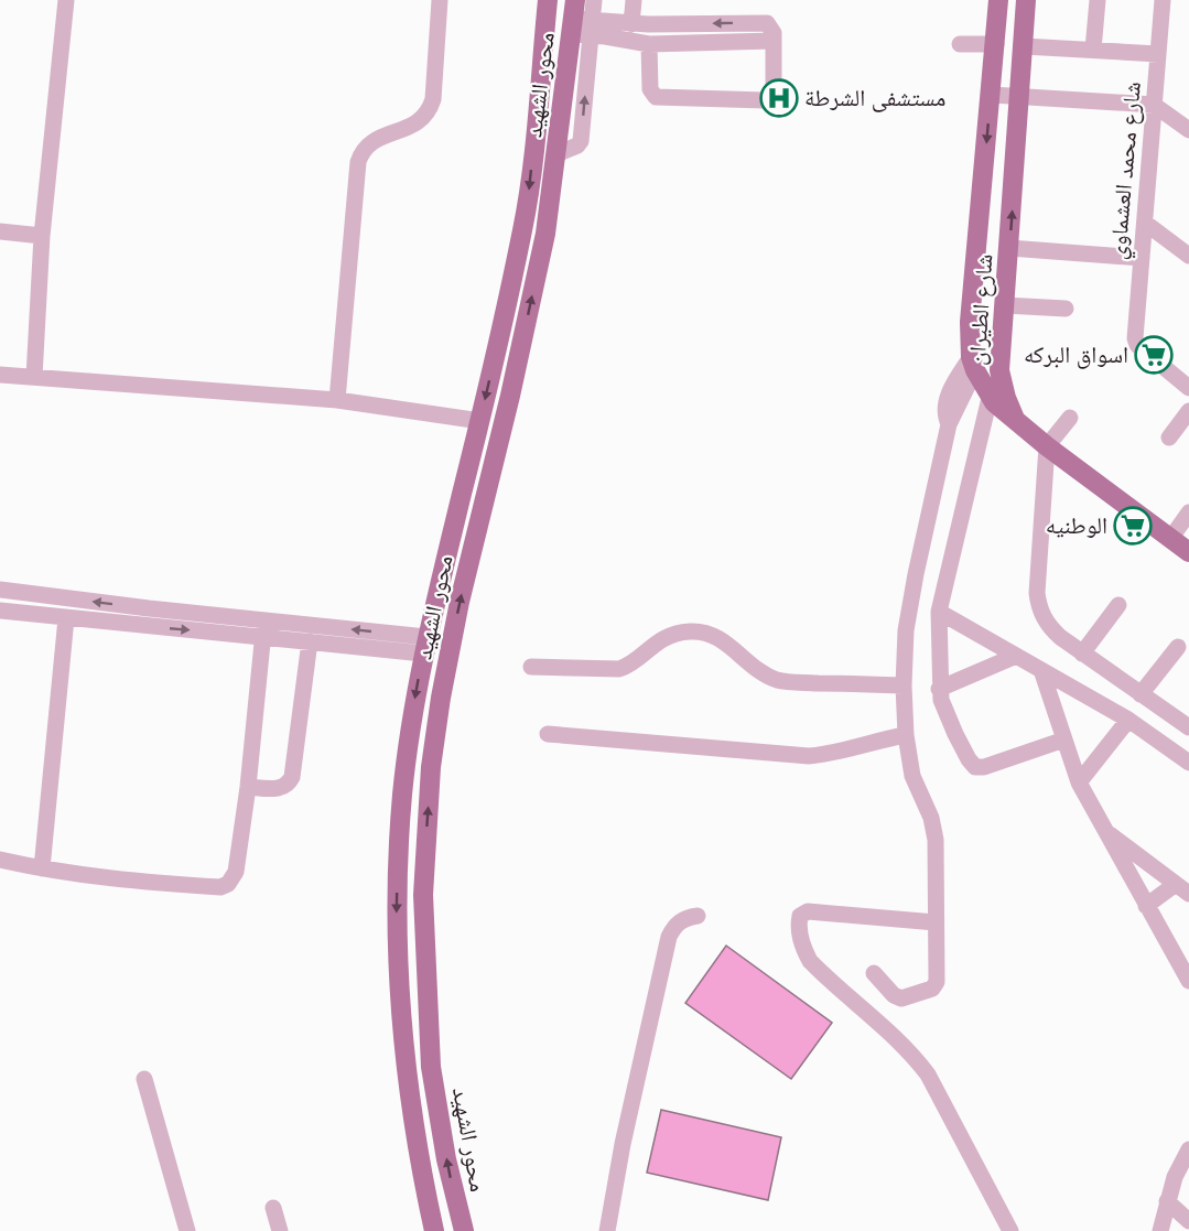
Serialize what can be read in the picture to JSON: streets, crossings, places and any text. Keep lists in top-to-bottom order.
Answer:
{
  "streets": {
    "main road": ["محور الشهيد", "شارع الطيران"],
    "street": ["شارع محمد العشماوي"]
  },
  "places": {
    "hospital": ["مستشفى الشرطة"],
    "supermarket": ["اسواق البركه", "الوطنيه"]
  }
}
